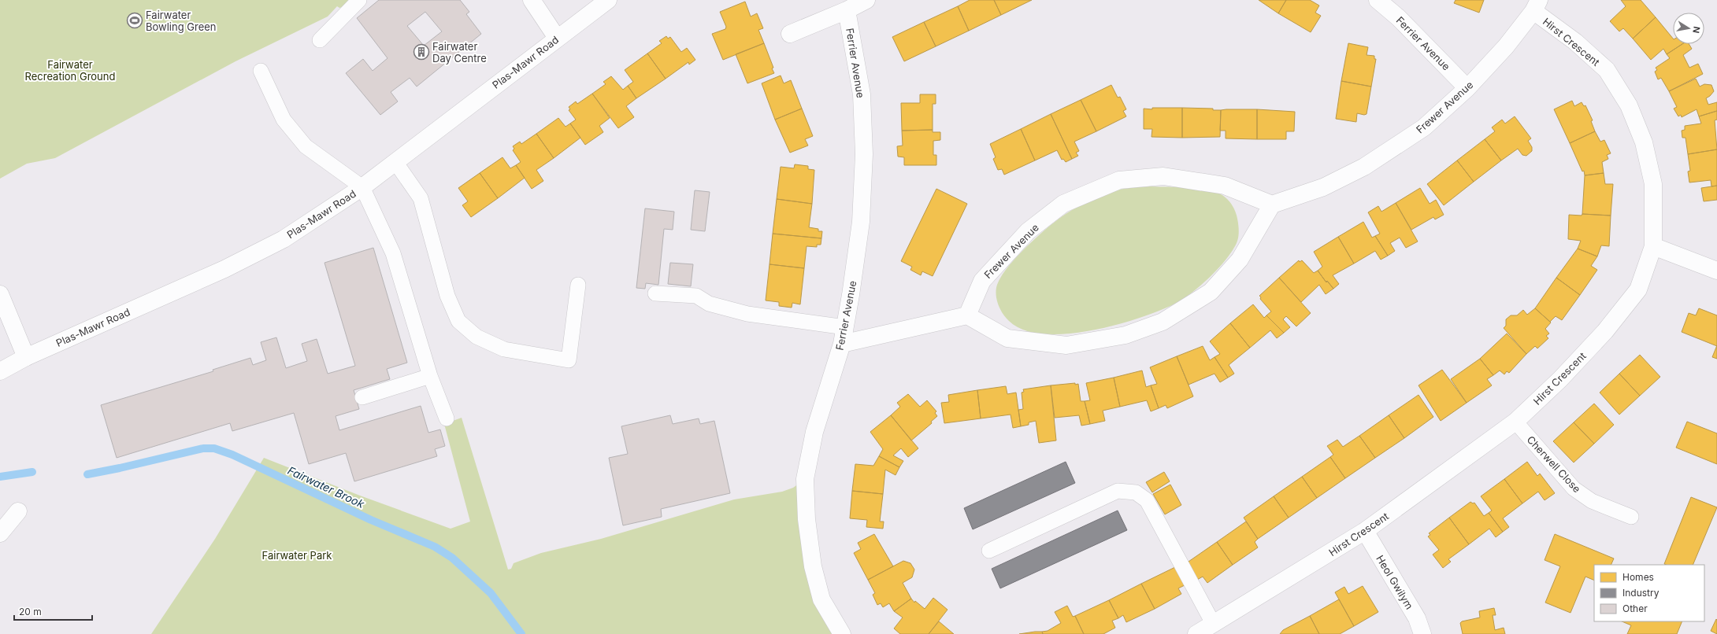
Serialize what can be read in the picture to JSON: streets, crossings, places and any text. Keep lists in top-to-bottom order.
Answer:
{
  "streets": {
    "street": [
      "Hirst Crescent",
      "Ferrier Avenue",
      "Plas-Mawr Road",
      "Frewer Avenue",
      "Heol Gwilym"
    ],
    "lane": ["Cherwell Close"]
  },
  "crossings": [
    ["Hirst Crescent", "Frewer Avenue"],
    ["Hirst Crescent", "Cherwell Close"],
    ["Hirst Crescent", "Heol Gwilym"],
    ["Ferrier Avenue", "Frewer Avenue"]
  ],
  "water": ["Fairwater Brook"],
  "parks": ["Fairwater Recreation Ground", "Fairwater Park"],
  "places": {
    "sports": ["Fairwater Bowling Green"],
    "building": ["Fairwater Day Centre"]
  },
  "legend": ["Homes", "Industry", "Other"],
  "scale_bar": "20 m",
  "north": "right"
}
